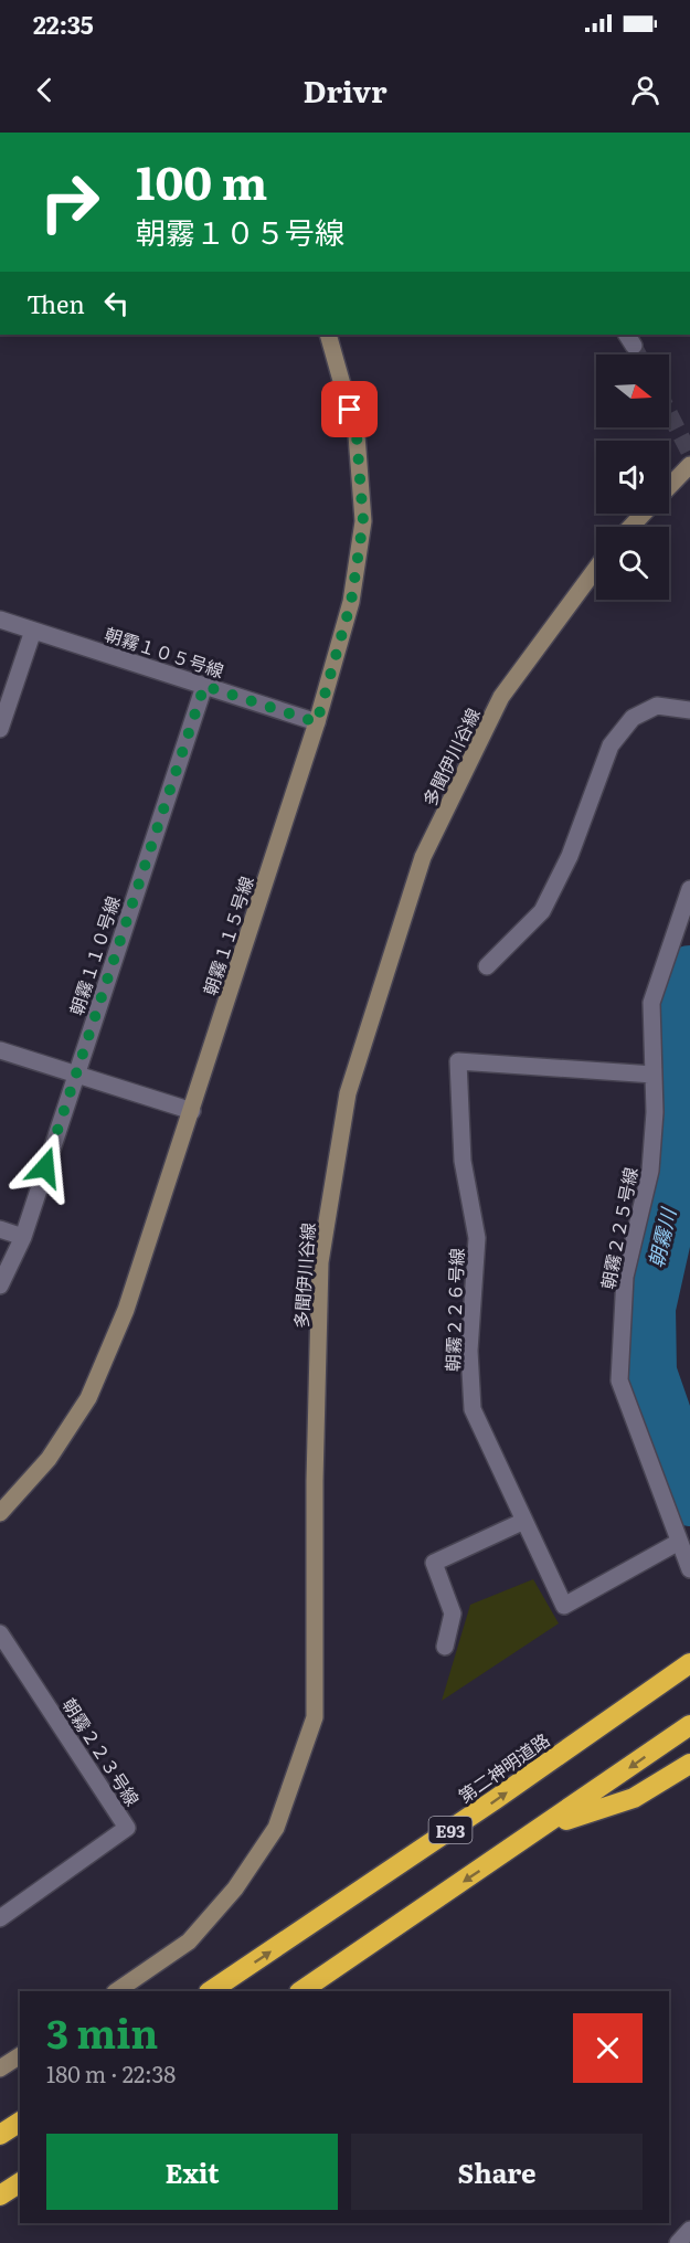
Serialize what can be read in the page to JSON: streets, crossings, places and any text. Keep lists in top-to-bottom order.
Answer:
{
  "streets": {
    "highway": ["第二神明道路", "E93"],
    "street": [
      "朝霧１０５号線",
      "多聞伊川谷線",
      "朝霧１１５号線",
      "朝霧１１０号線",
      "朝霧２２５号線",
      "朝霧２２６号線",
      "朝霧２２３号線"
    ]
  },
  "crossings": [
    ["朝霧１０５号線", "朝霧１１５号線"],
    ["朝霧１０５号線", "朝霧１１０号線"],
    ["朝霧２２５号線", "朝霧２２６号線"]
  ],
  "water": ["朝霧川"],
  "north": "right",
  "page": {
    "status": "22:35",
    "header": "Drivr",
    "turn": ["100 m", "朝霧１０５号線"],
    "then": "Then",
    "heading": ["3 min", "180 m · 22:38"],
    "buttons": ["Exit", "Share"]
  }
}
